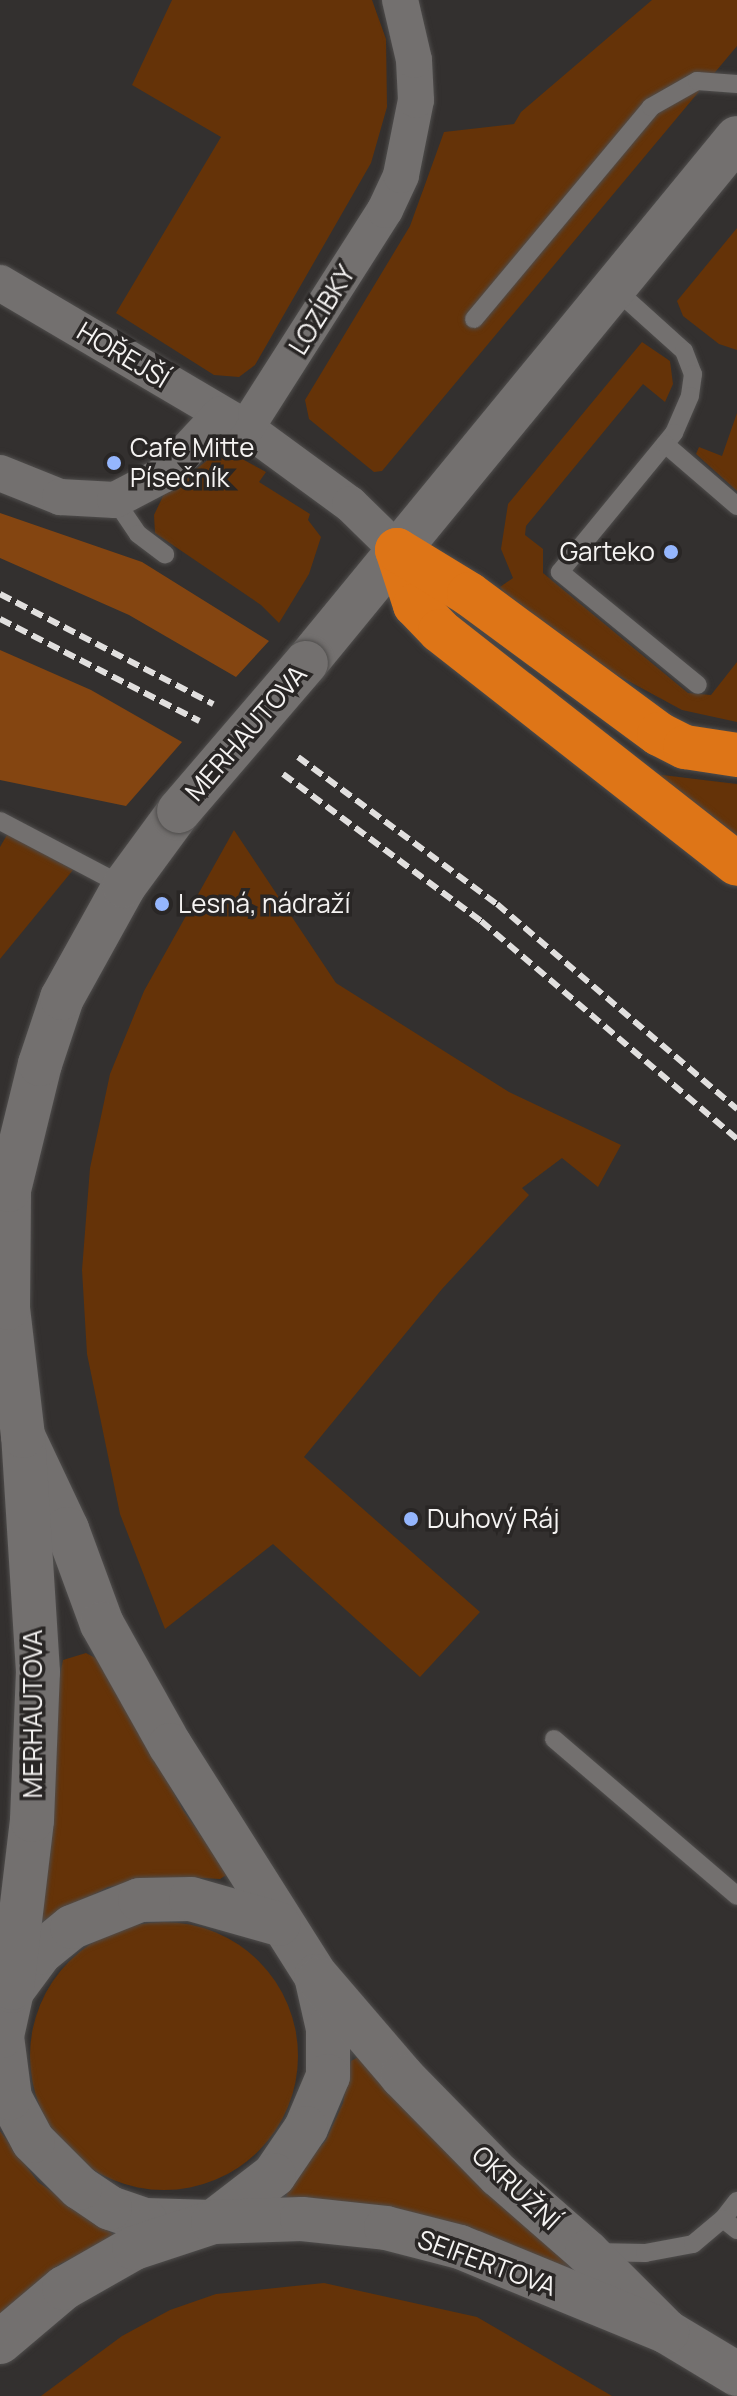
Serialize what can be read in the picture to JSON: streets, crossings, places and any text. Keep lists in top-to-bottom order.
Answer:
{
  "streets": {
    "street": [
      "LOZÍBKY",
      "HOŘEJŠÍ",
      "MERHAUTOVA",
      "OKRUŽNÍ",
      "SEIFERTOVA"
    ]
  },
  "crossings": [
    ["LOZÍBKY", "HOŘEJŠÍ"],
    ["MERHAUTOVA", "OKRUŽNÍ"],
    ["MERHAUTOVA", "SEIFERTOVA"],
    ["OKRUŽNÍ", "SEIFERTOVA"]
  ],
  "places": [
    "Cafe Mitte Písečník",
    "Garteko",
    "Lesná, nádraží",
    "Duhový Ráj"
  ]
}
